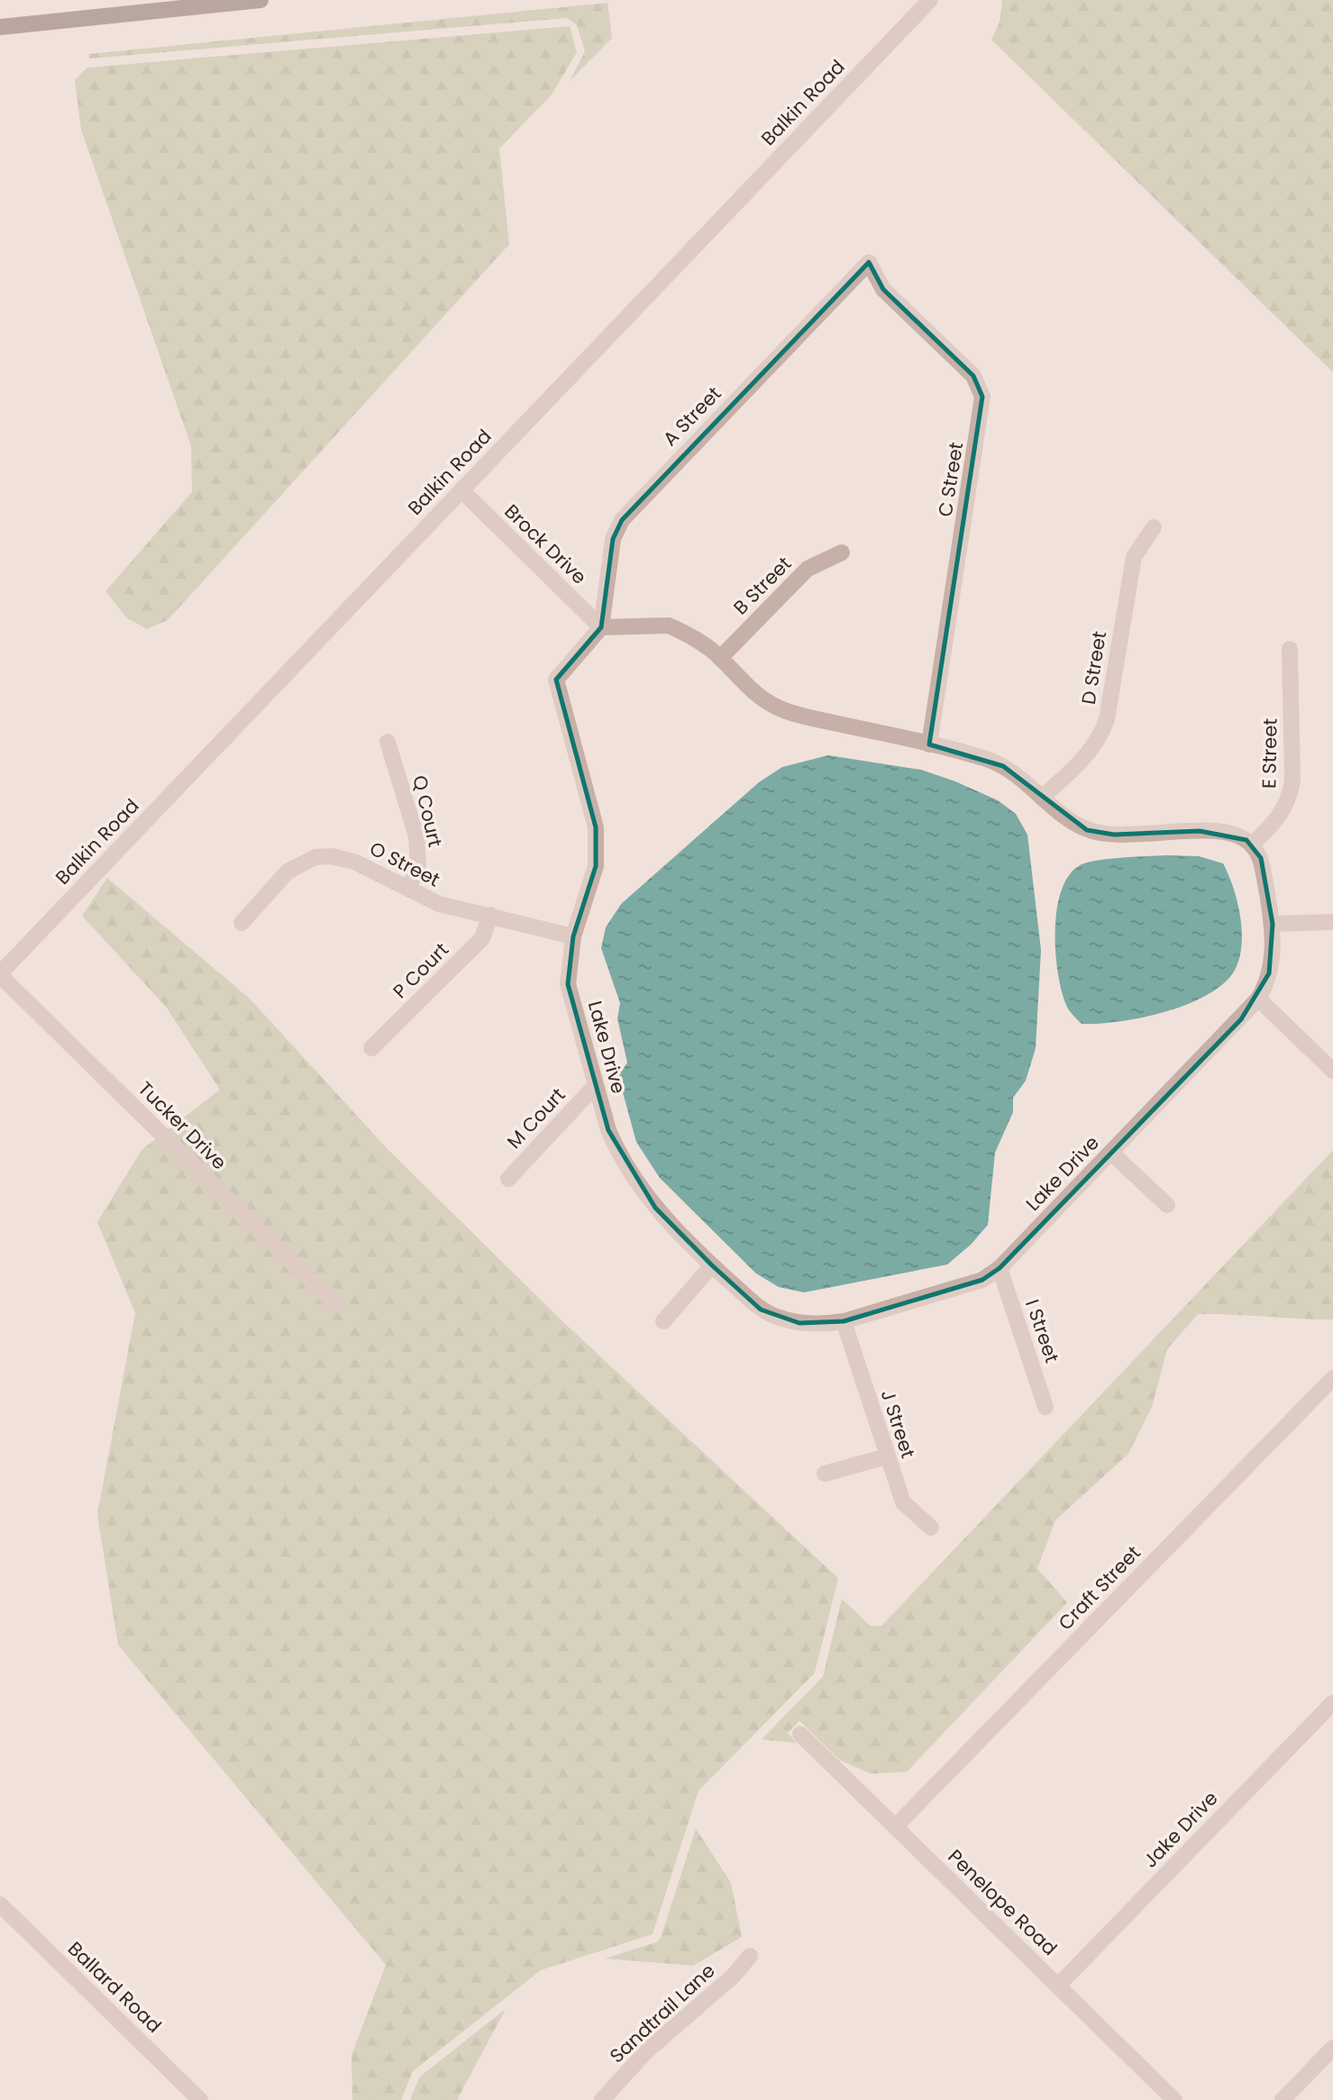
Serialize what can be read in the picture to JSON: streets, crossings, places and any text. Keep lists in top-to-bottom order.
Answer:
{
  "streets": {
    "street": [
      "Balkin Road",
      "A Street",
      "C Street",
      "Brock Drive",
      "B Street",
      "D Street",
      "E Street",
      "Q Court",
      "O Street",
      "P Court",
      "Lake Drive",
      "M Court",
      "Tucker Drive",
      "I Street",
      "J Street",
      "Craft Street",
      "Jake Drive",
      "Penelope Road",
      "Ballard Road",
      "Sandtrail Lane"
    ]
  },
  "crossings": [
    ["Balkin Road", "Brock Drive"],
    ["Balkin Road", "Tucker Drive"],
    ["A Street", "C Street"],
    ["A Street", "Brock Drive"],
    ["A Street", "Lake Drive"],
    ["Brock Drive", "Lake Drive"],
    ["E Street", "Lake Drive"],
    ["Q Court", "O Street"],
    ["O Street", "P Court"],
    ["O Street", "Lake Drive"],
    ["Lake Drive", "M Court"],
    ["Lake Drive", "I Street"],
    ["Lake Drive", "J Street"],
    ["Craft Street", "Penelope Road"],
    ["Jake Drive", "Penelope Road"]
  ]
}
